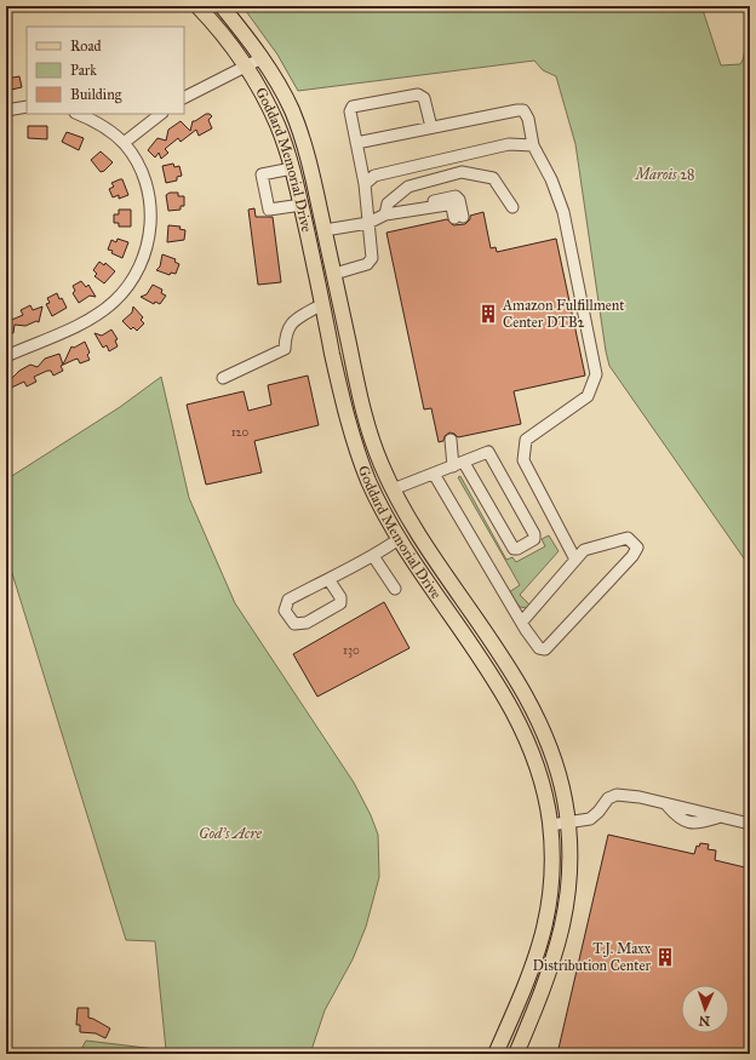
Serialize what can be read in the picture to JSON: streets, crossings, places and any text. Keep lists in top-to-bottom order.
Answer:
{
  "streets": {
    "main road": ["Goddard Memorial Drive"]
  },
  "parks": ["Marois 28", "God's Acre"],
  "places": {
    "building": ["Amazon Fulfillment Center DTB2", "T.J. Maxx Distribution Center"]
  },
  "house_numbers": ["120", "130"],
  "legend": ["Road", "Park", "Building"],
  "north": "bottom"
}
